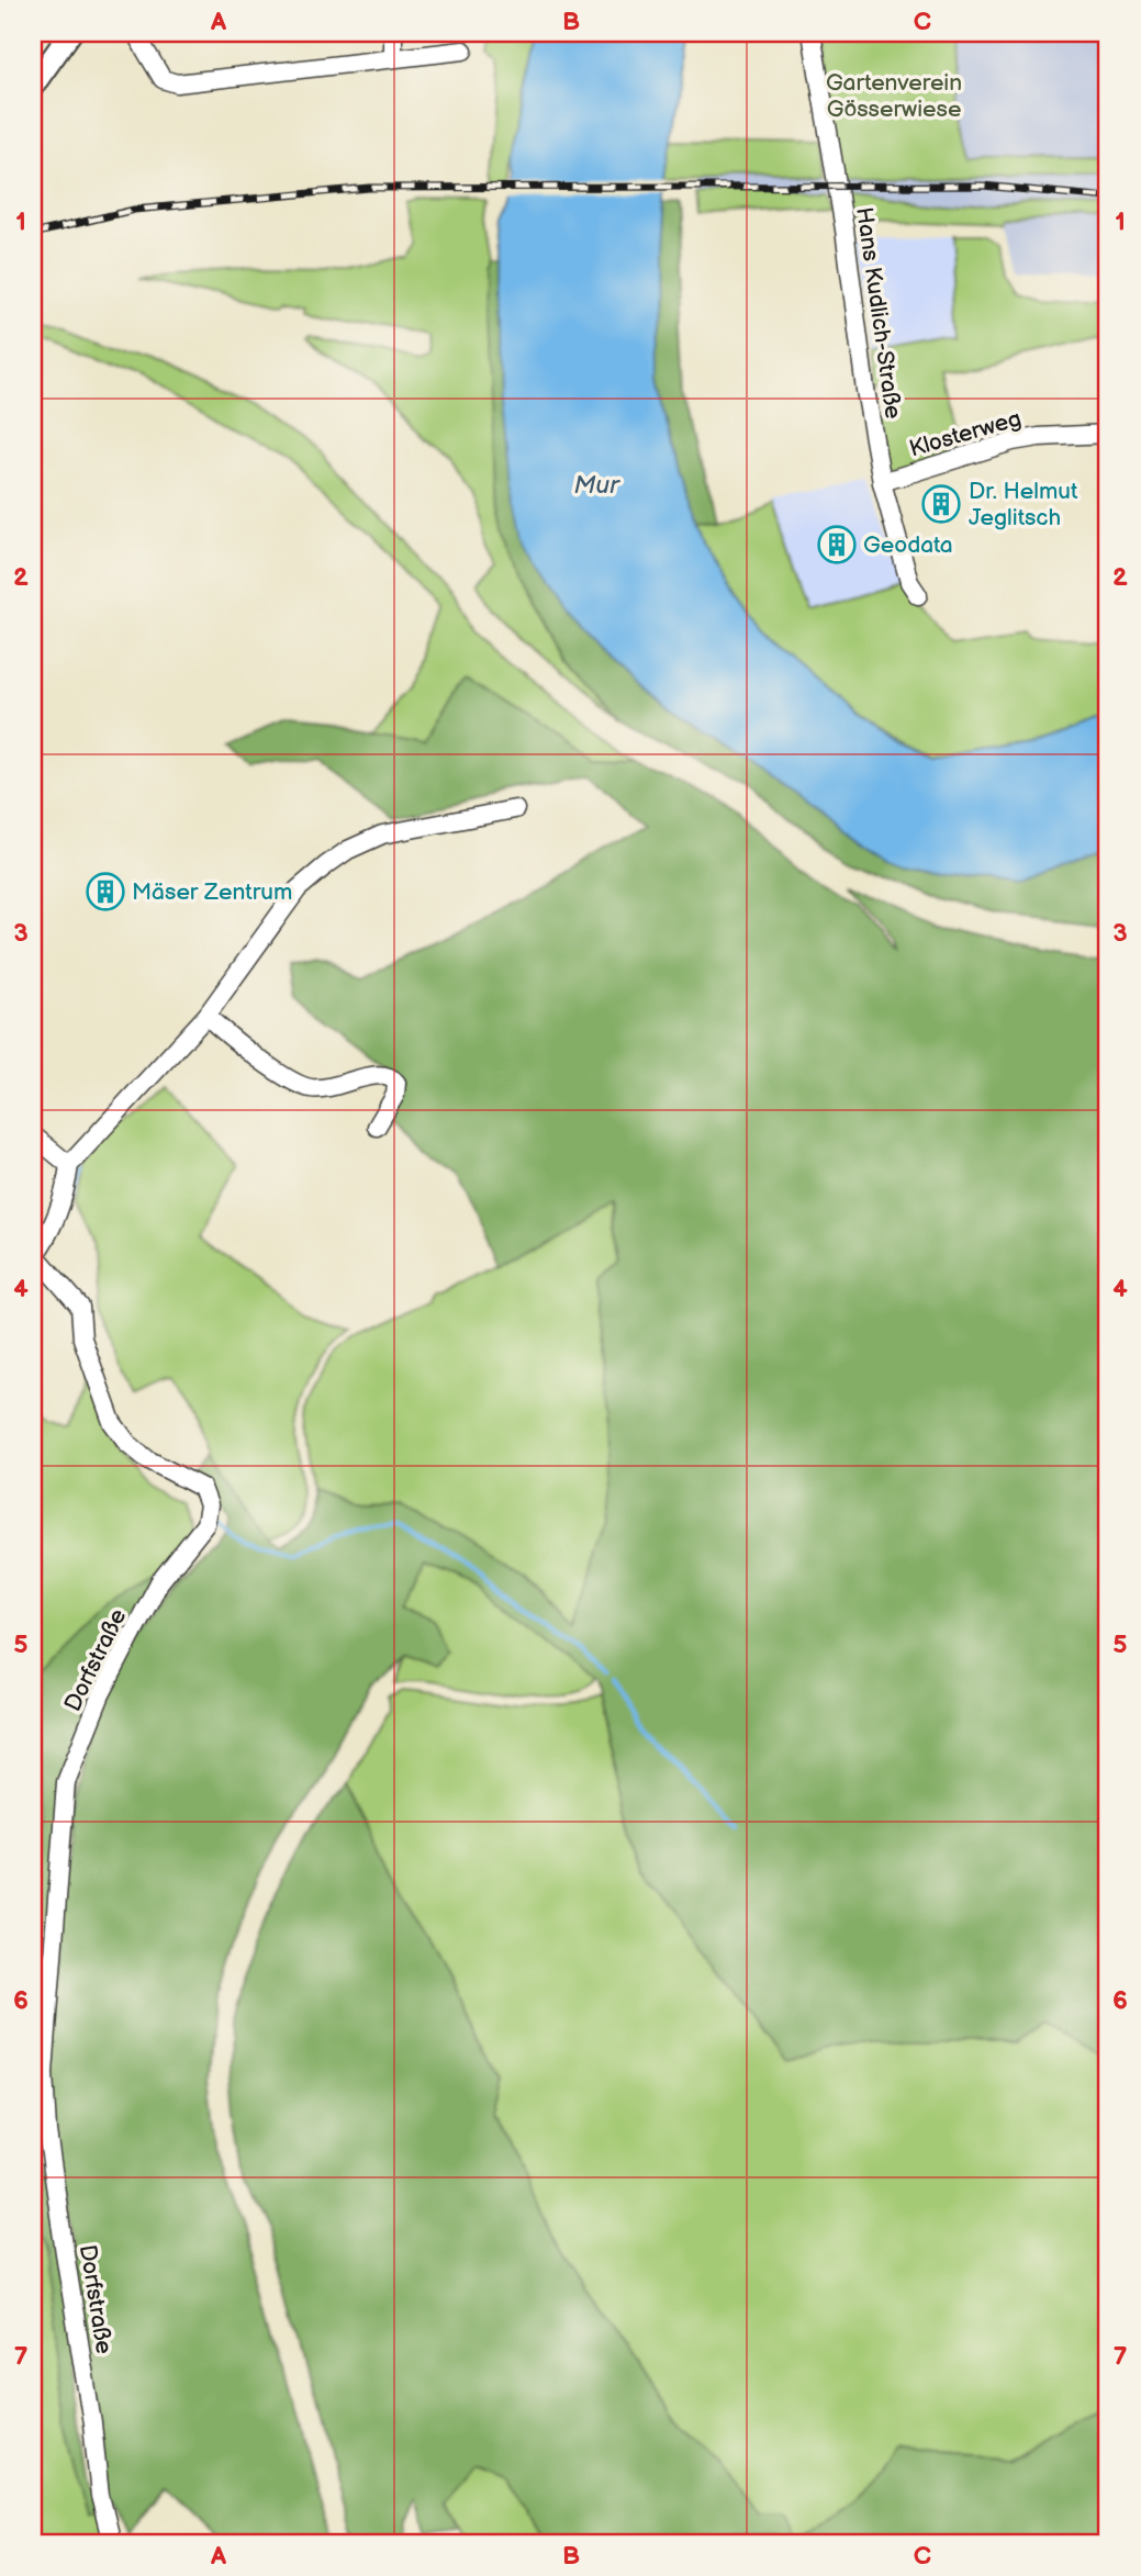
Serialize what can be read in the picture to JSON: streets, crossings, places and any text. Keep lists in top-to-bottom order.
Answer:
{
  "streets": {
    "street": ["Hans Kudlich-Straße", "Klosterweg", "Dorfstraße"]
  },
  "crossings": [
    ["Hans Kudlich-Straße", "Klosterweg"]
  ],
  "water": ["Mur"],
  "parks": ["Gartenverein Gösserwiese"],
  "places": {
    "building": ["Dr. Helmut Jeglitsch", "Geodata", "Mäser Zentrum"]
  },
  "grid": {
    "columns": ["A", "B", "C"],
    "rows": [
      "1",
      "2",
      "3",
      "4",
      "5",
      "6",
      "7"
    ]
  }
}
